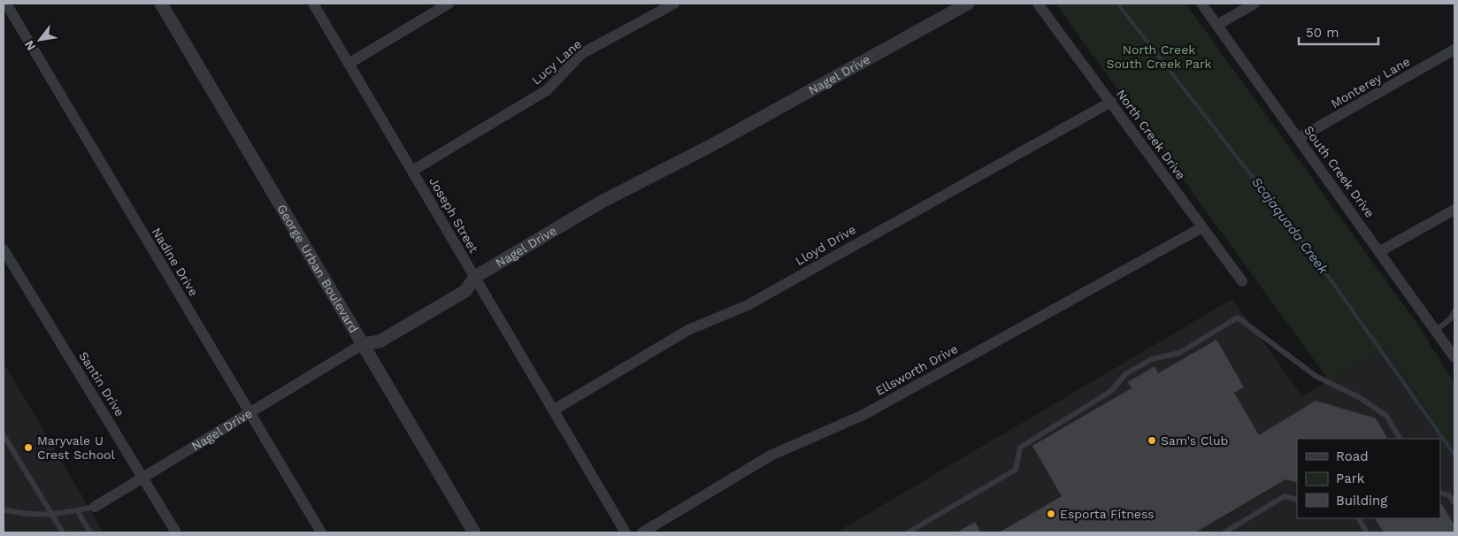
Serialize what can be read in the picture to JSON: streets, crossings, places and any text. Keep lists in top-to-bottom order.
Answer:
{
  "streets": {
    "street": [
      "Lucy Lane",
      "Nagel Drive",
      "Monterey Lane",
      "North Creek Drive",
      "South Creek Drive",
      "Joseph Street",
      "Lloyd Drive",
      "Nadine Drive",
      "George Urban Boulevard",
      "Ellsworth Drive",
      "Santin Drive"
    ]
  },
  "crossings": [
    ["Lucy Lane", "Joseph Street"],
    ["Nagel Drive", "Joseph Street"],
    ["Nagel Drive", "Nadine Drive"],
    ["Nagel Drive", "George Urban Boulevard"],
    ["Nagel Drive", "Santin Drive"],
    ["Monterey Lane", "South Creek Drive"],
    ["North Creek Drive", "Lloyd Drive"],
    ["North Creek Drive", "Ellsworth Drive"],
    ["Joseph Street", "Lloyd Drive"]
  ],
  "water": ["Scajaquada Creek"],
  "parks": ["North Creek South Creek Park"],
  "places": ["Sam's Club", "Maryvale U Crest School", "Esporta Fitness"],
  "legend": ["Road", "Park", "Building"],
  "scale_bar": "50 m",
  "north": "bottom left"
}
